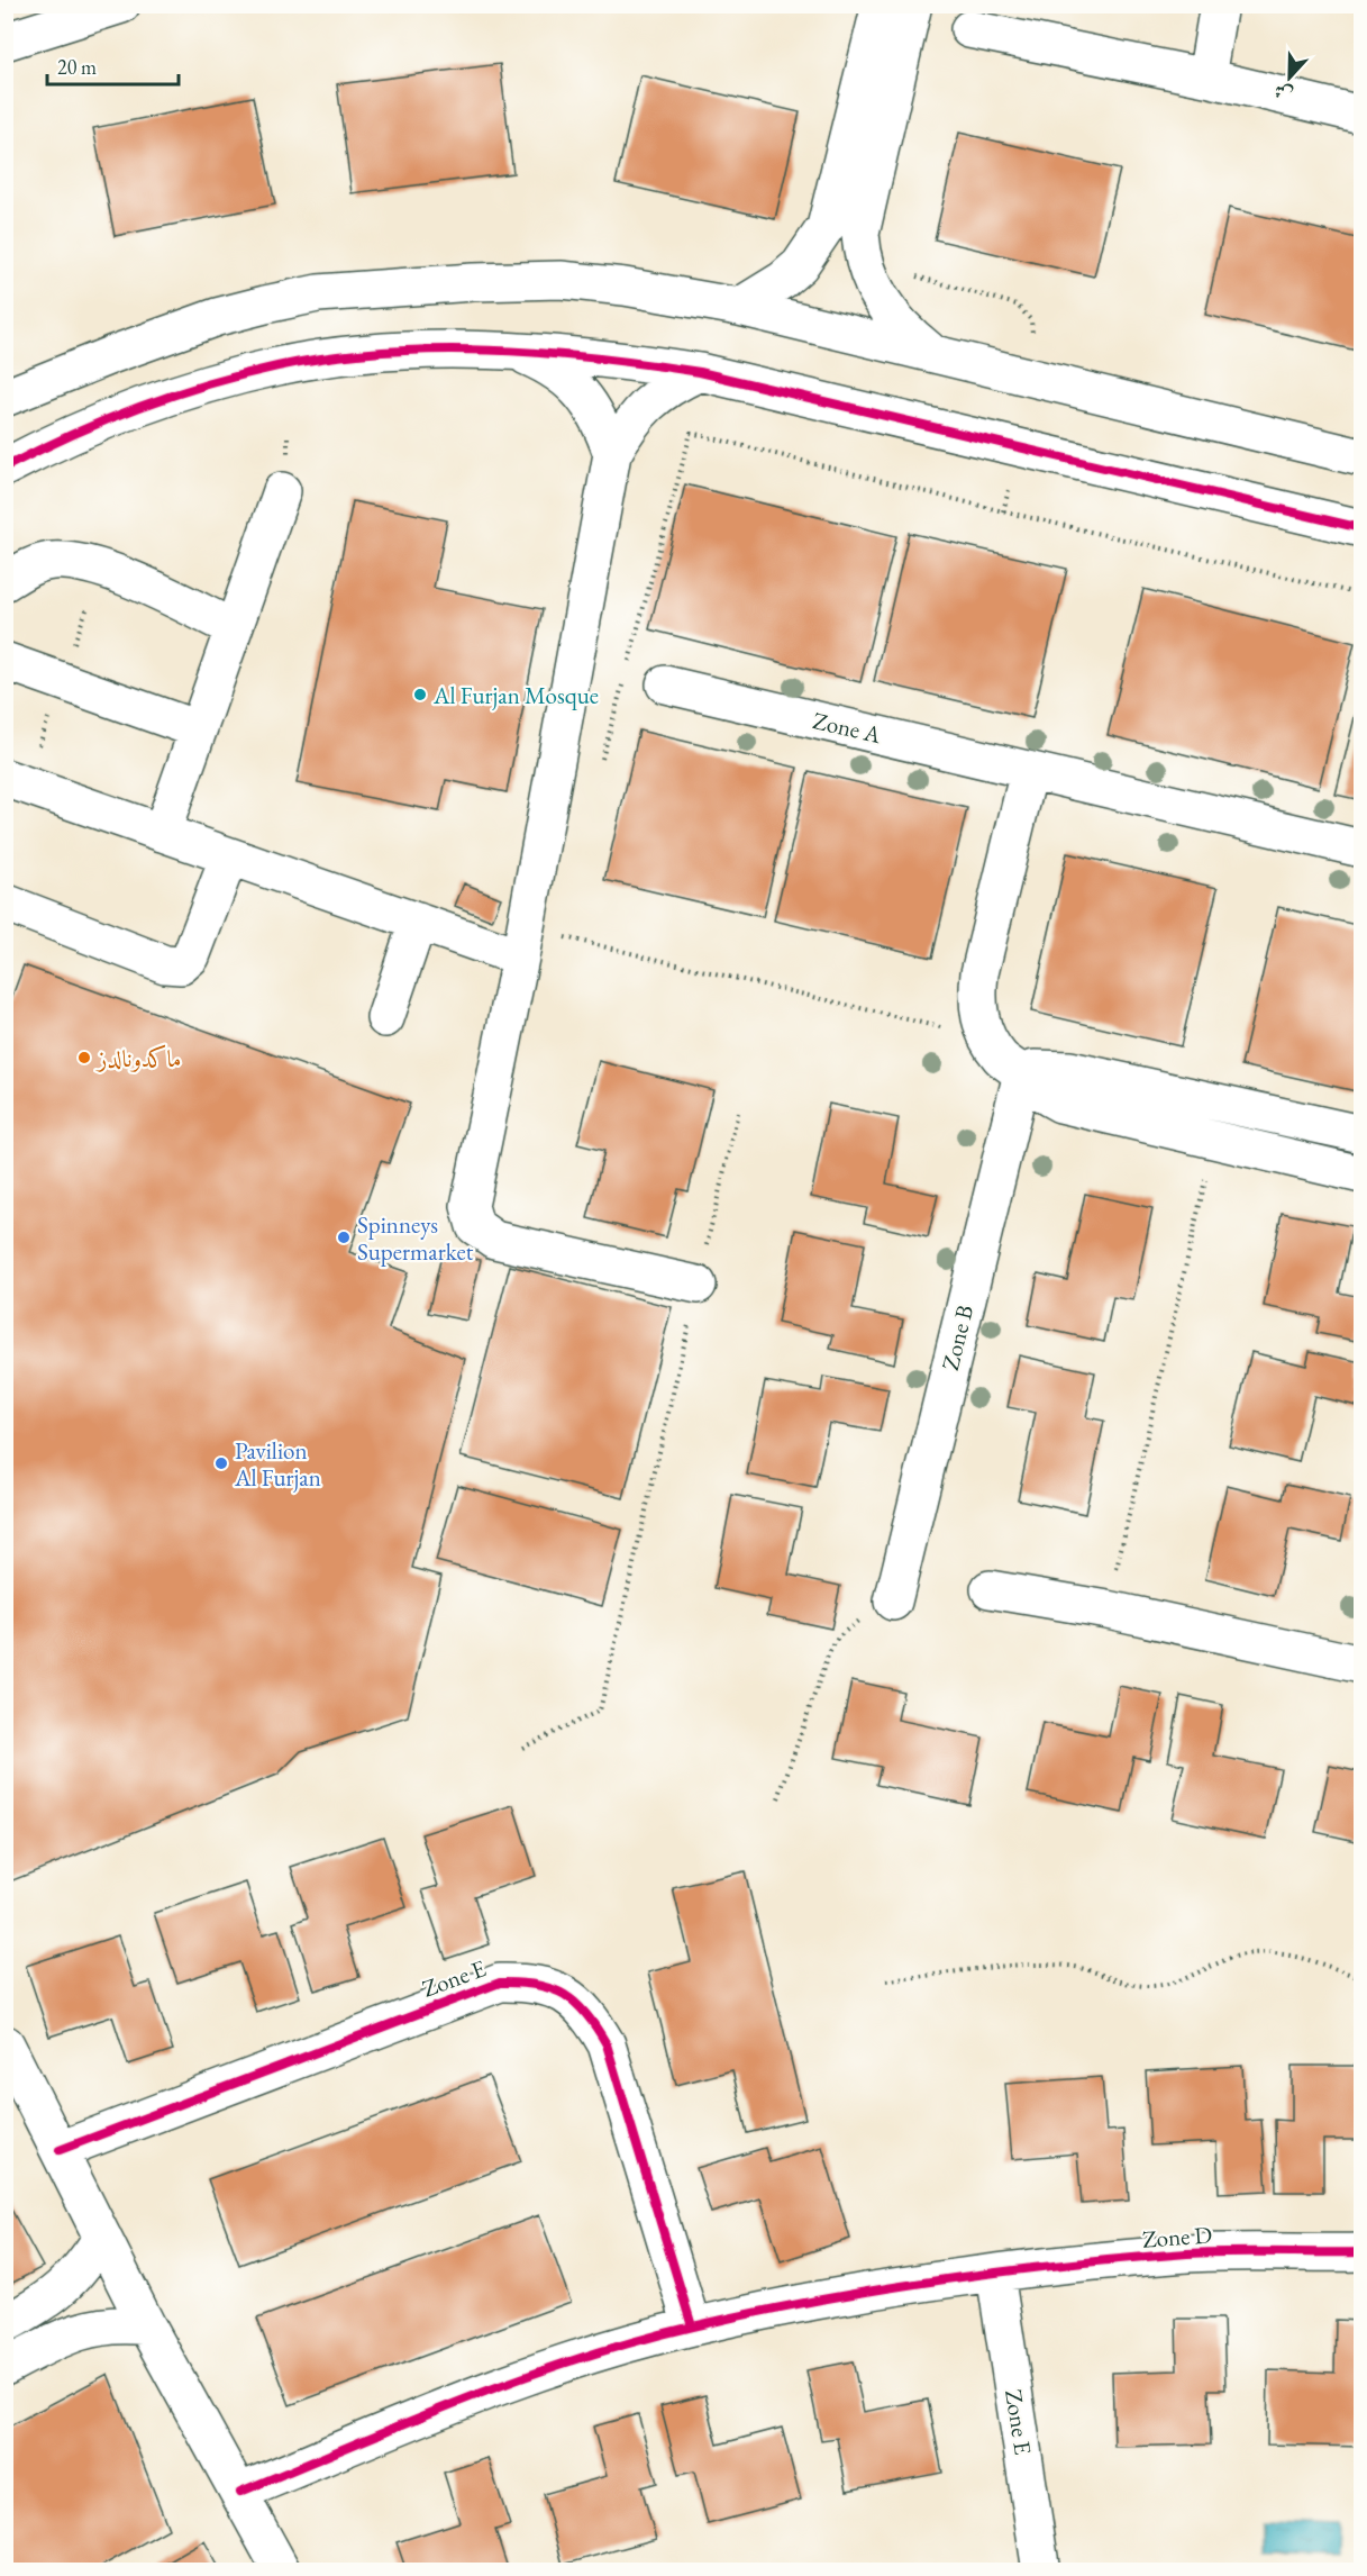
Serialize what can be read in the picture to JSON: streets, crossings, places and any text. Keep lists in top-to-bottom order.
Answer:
{
  "streets": {
    "street": [
      "Zone A",
      "Zone B",
      "Zone E",
      "Zone D"
    ]
  },
  "crossings": [
    ["Zone E", "Zone D"]
  ],
  "places": [
    "Al Furjan Mosque",
    "ماكدونالدز",
    "Spinneys Supermarket",
    "Pavilion Al Furjan"
  ],
  "scale_bar": "20 m",
  "north": "bottom"
}
